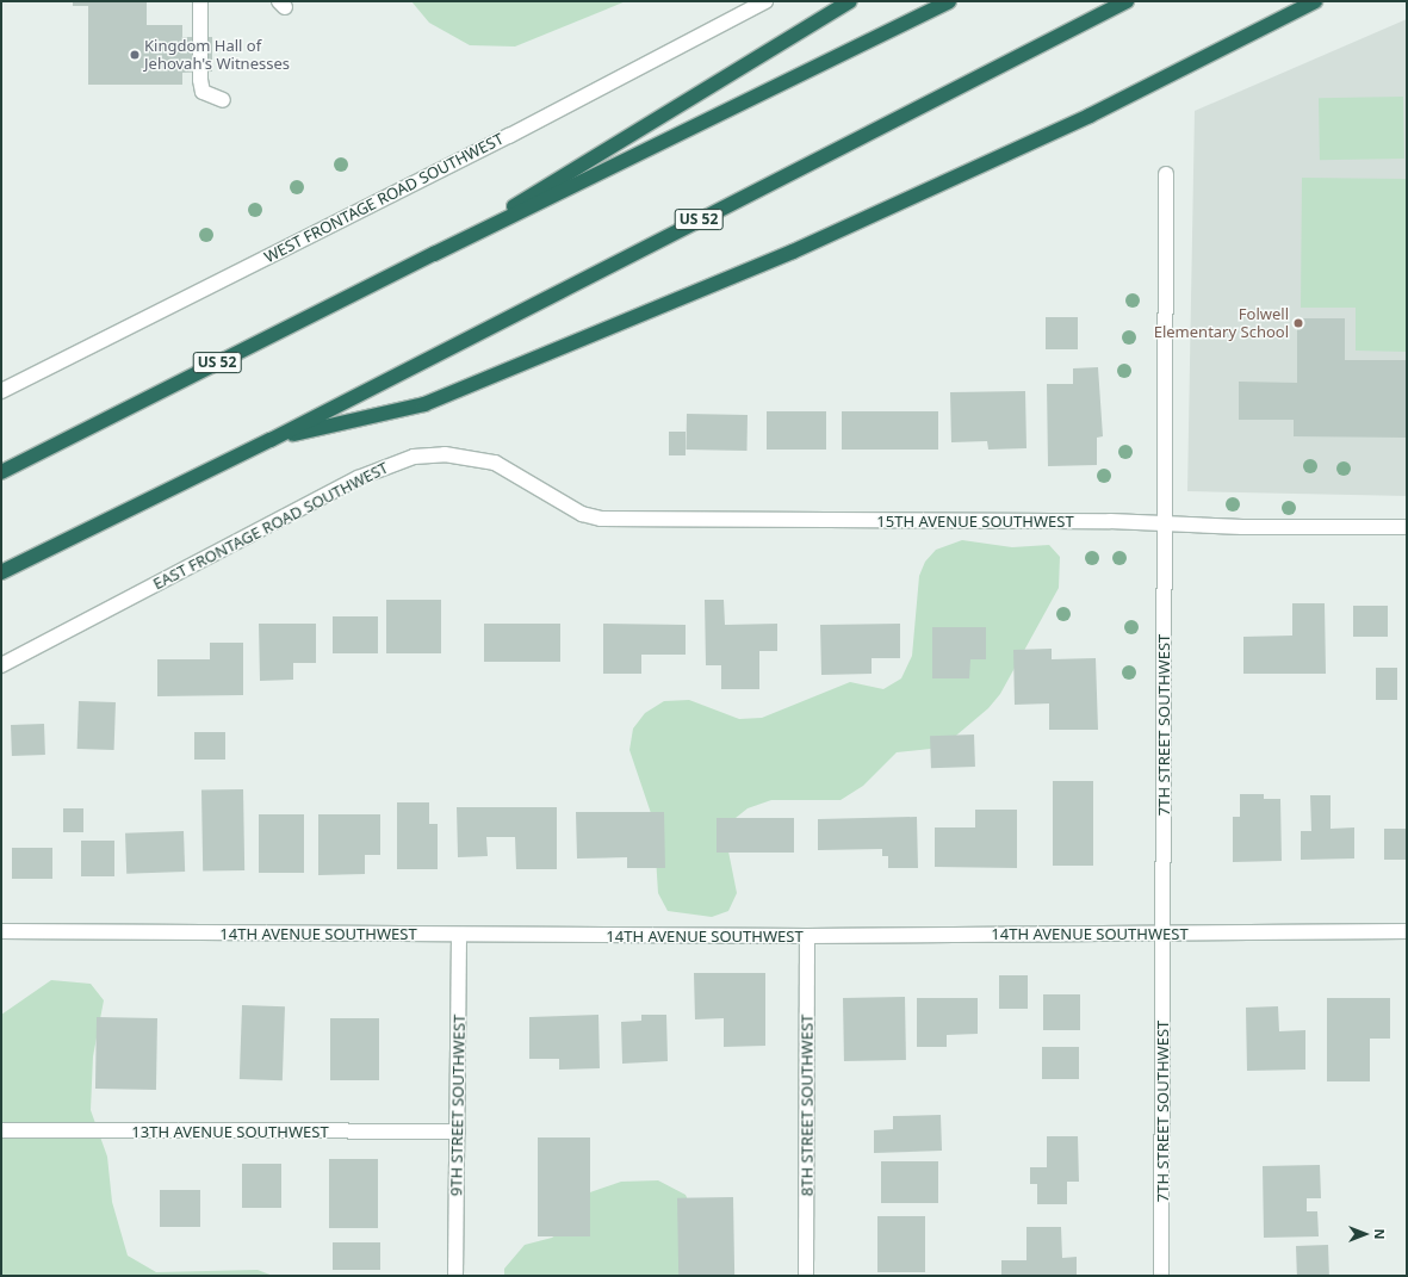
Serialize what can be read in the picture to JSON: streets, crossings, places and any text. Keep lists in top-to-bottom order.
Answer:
{
  "streets": {
    "highway": ["US 52"],
    "street": [
      "WEST FRONTAGE ROAD SOUTHWEST",
      "15TH AVENUE SOUTHWEST",
      "EAST FRONTAGE ROAD SOUTHWEST",
      "7TH STREET SOUTHWEST",
      "14TH AVENUE SOUTHWEST",
      "9TH STREET SOUTHWEST",
      "8TH STREET SOUTHWEST",
      "13TH AVENUE SOUTHWEST"
    ]
  },
  "crossings": [
    ["15TH AVENUE SOUTHWEST", "EAST FRONTAGE ROAD SOUTHWEST"],
    ["15TH AVENUE SOUTHWEST", "7TH STREET SOUTHWEST"],
    ["7TH STREET SOUTHWEST", "14TH AVENUE SOUTHWEST"],
    ["14TH AVENUE SOUTHWEST", "9TH STREET SOUTHWEST"],
    ["14TH AVENUE SOUTHWEST", "8TH STREET SOUTHWEST"],
    ["9TH STREET SOUTHWEST", "13TH AVENUE SOUTHWEST"]
  ],
  "places": ["Kingdom Hall of Jehovah's Witnesses", "Folwell Elementary School"],
  "north": "right"
}
